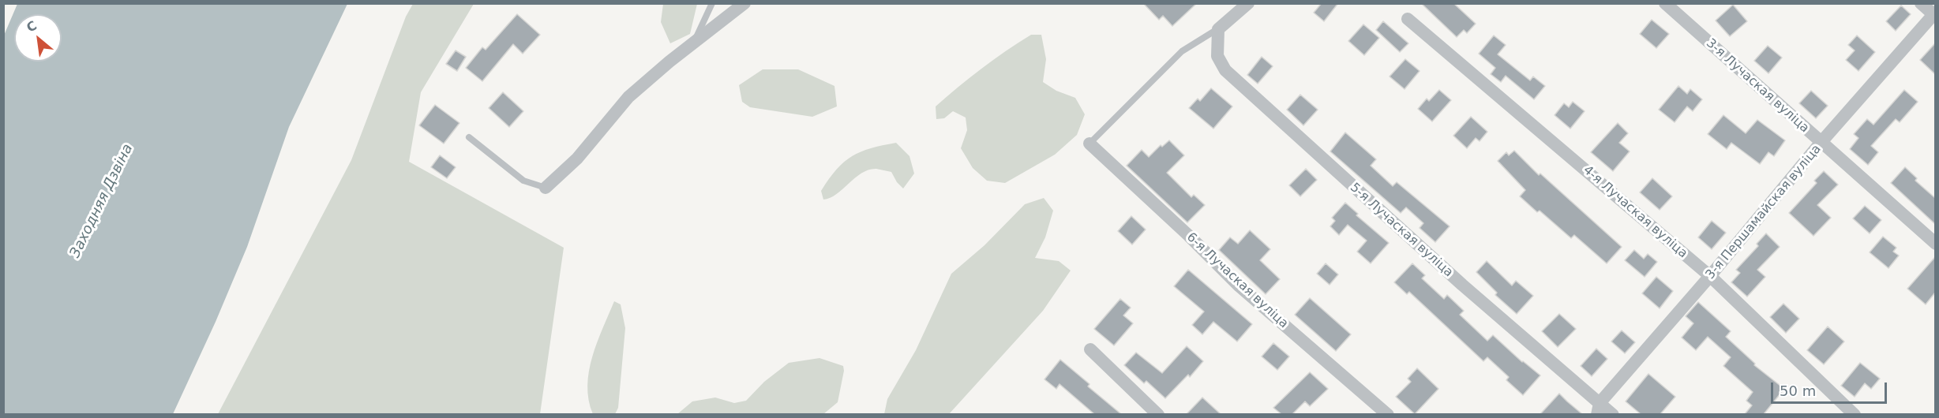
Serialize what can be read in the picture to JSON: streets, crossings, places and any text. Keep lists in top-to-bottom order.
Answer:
{
  "streets": {
    "street": [
      "3-я Лучаская вуліца",
      "4-я Лучаская вуліца",
      "3-я Першамайская вуліца",
      "5-я Лучаская вуліца",
      "6-я Лучаская вуліца"
    ]
  },
  "crossings": [
    ["3-я Лучаская вуліца", "3-я Першамайская вуліца"],
    ["4-я Лучаская вуліца", "3-я Першамайская вуліца"],
    ["3-я Першамайская вуліца", "5-я Лучаская вуліца"]
  ],
  "water": ["Заходняя Дзвіна"],
  "scale_bar": "50 m",
  "north": "top left"
}
